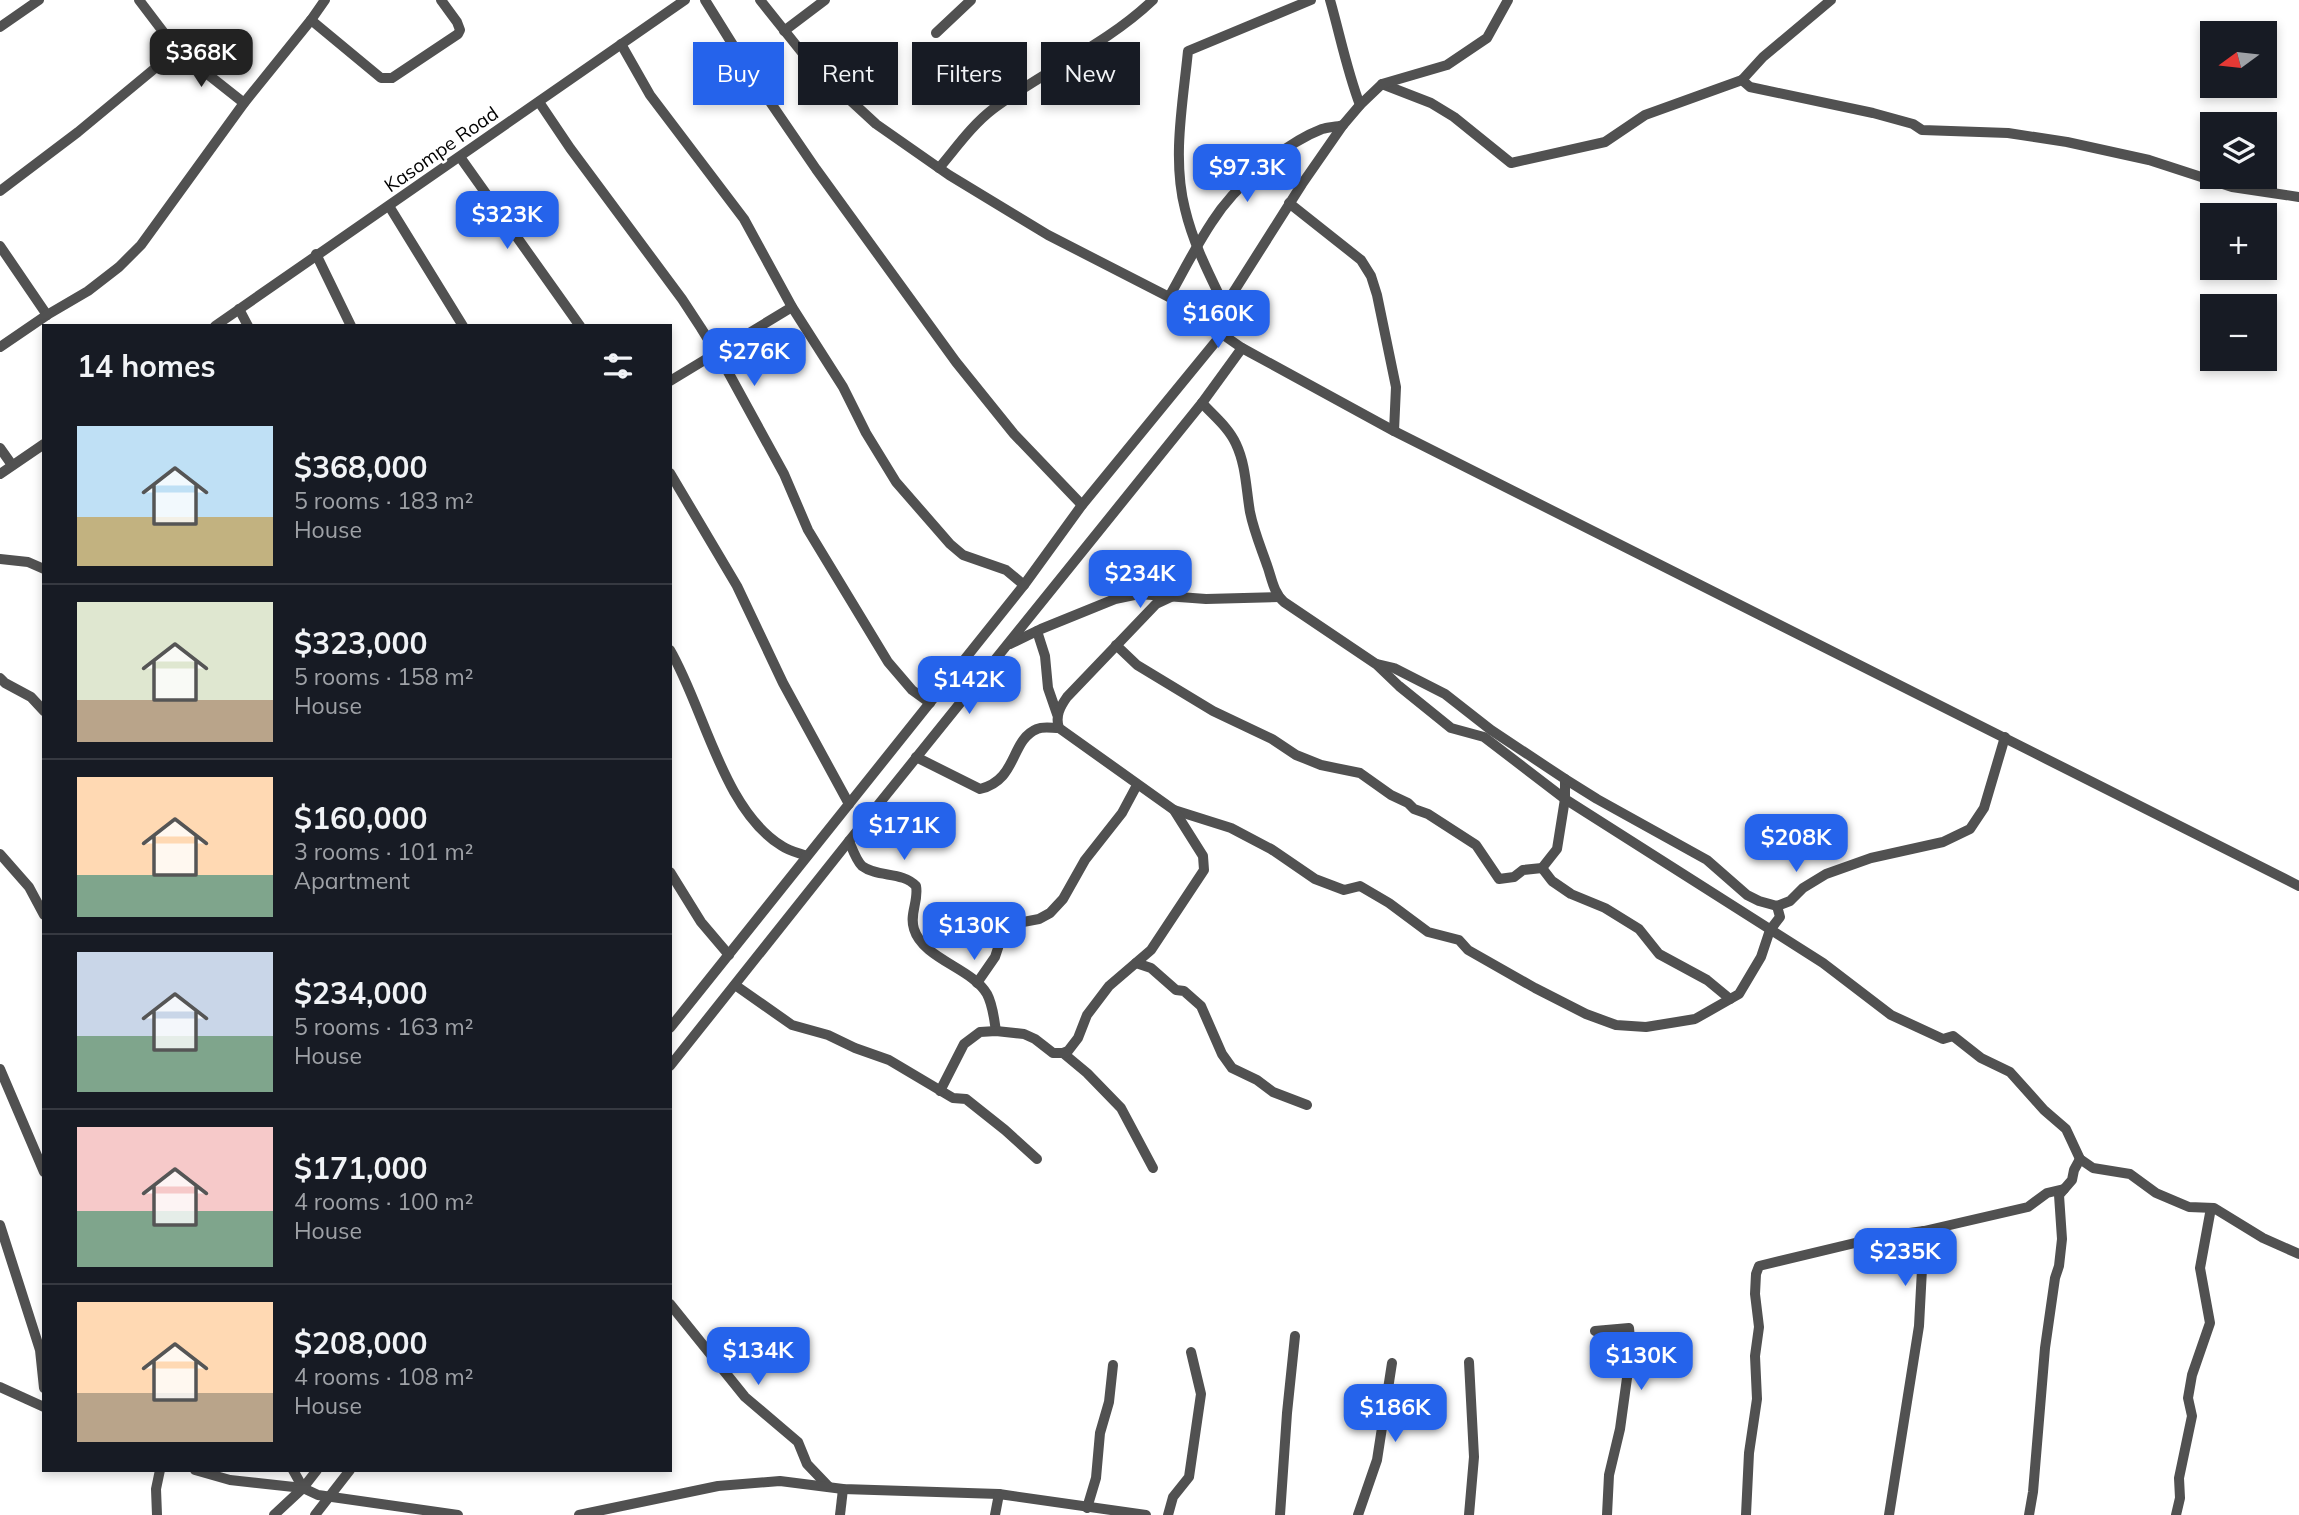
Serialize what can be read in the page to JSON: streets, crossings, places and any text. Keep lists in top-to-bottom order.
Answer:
{
  "streets": {
    "street": ["Kasompe Road"]
  },
  "north": "left",
  "page": {
    "map_buttons": ["+", "−"],
    "price": [
      "$368K",
      "$97.3K",
      "$323K",
      "$160K",
      "$276K",
      "$234K",
      "$142K",
      "$171K",
      "$208K",
      "$130K",
      "$235K",
      "$134K",
      "$130K",
      "$186K"
    ],
    "chip": [
      "Buy",
      "Rent",
      "Filters",
      "New"
    ],
    "heading": "14 homes",
    "list": [
      {
        "name": "$368,000",
        "note": "5 rooms · 183 m² · House"
      },
      {
        "name": "$323,000",
        "note": "5 rooms · 158 m² · House"
      },
      {
        "name": "$160,000",
        "note": "3 rooms · 101 m² · Apartment"
      },
      {
        "name": "$234,000",
        "note": "5 rooms · 163 m² · House"
      },
      {
        "name": "$171,000",
        "note": "4 rooms · 100 m² · House"
      },
      {
        "name": "$208,000",
        "note": "4 rooms · 108 m² · House"
      }
    ]
  }
}
